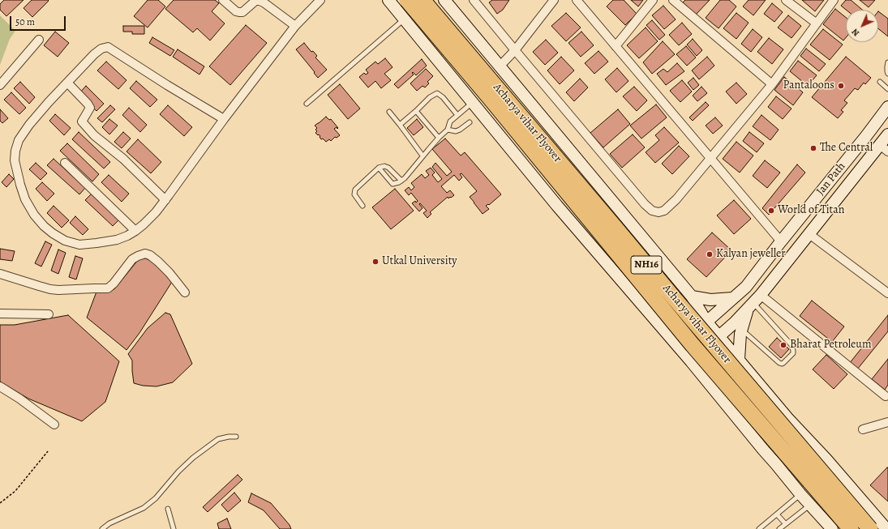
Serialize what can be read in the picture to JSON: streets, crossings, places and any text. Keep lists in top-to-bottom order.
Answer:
{
  "streets": {
    "highway": ["Acharya vihar Flyover", "NH16"],
    "street": ["Jan Path"]
  },
  "places": [
    "Pantaloons",
    "The Central",
    "World of Titan",
    "Kalyan jeweller",
    "Utkal University",
    "Bharat Petroleum"
  ],
  "scale_bar": "50 m",
  "north": "bottom left"
}
